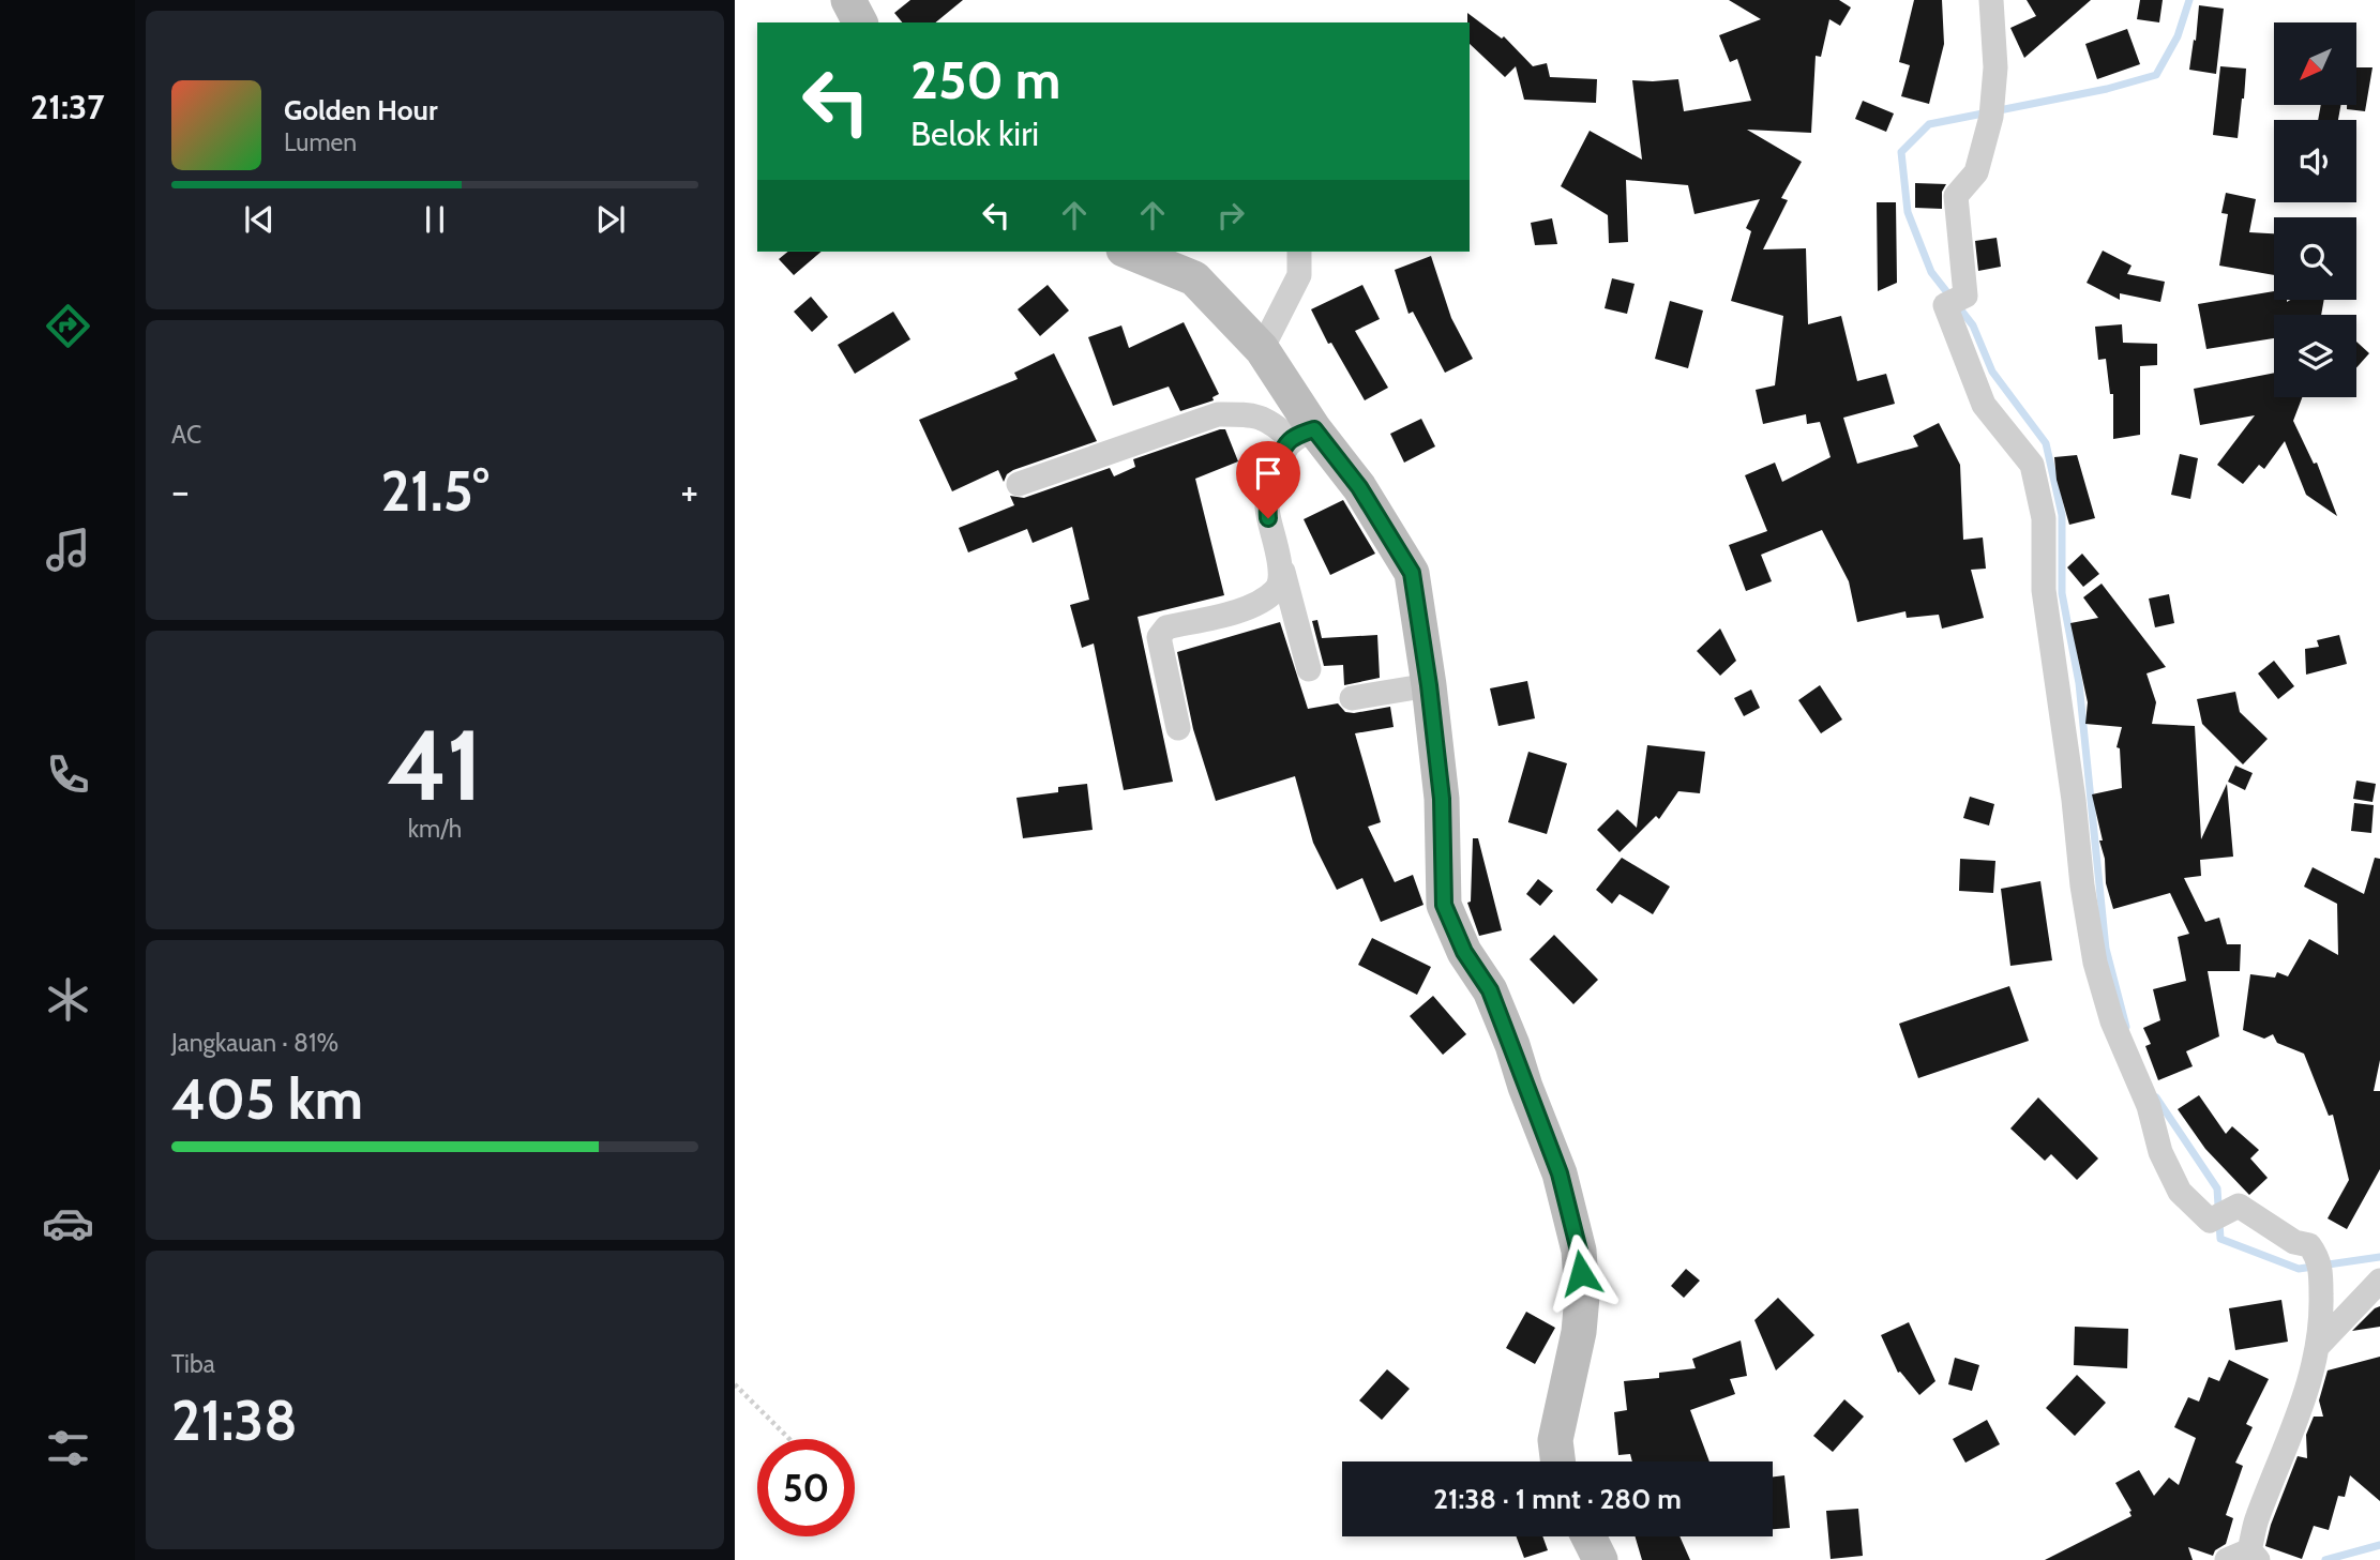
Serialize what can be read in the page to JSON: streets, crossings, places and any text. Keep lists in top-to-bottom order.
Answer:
{
  "north": "bottom left",
  "page": {
    "tabs": "21:37",
    "turn": ["250 m", "Belok kiri"],
    "song": ["Golden Hour", "Lumen"],
    "tile": [
      "AC",
      ["41", "km/h"],
      ["Jangkauan · 81%", "405 km"],
      ["Tiba", "21:38"]
    ],
    "heat": ["−", "21.5°", "+"],
    "limit": "50",
    "trip": "21:38 · 1 mnt · 280 m"
  }
}
